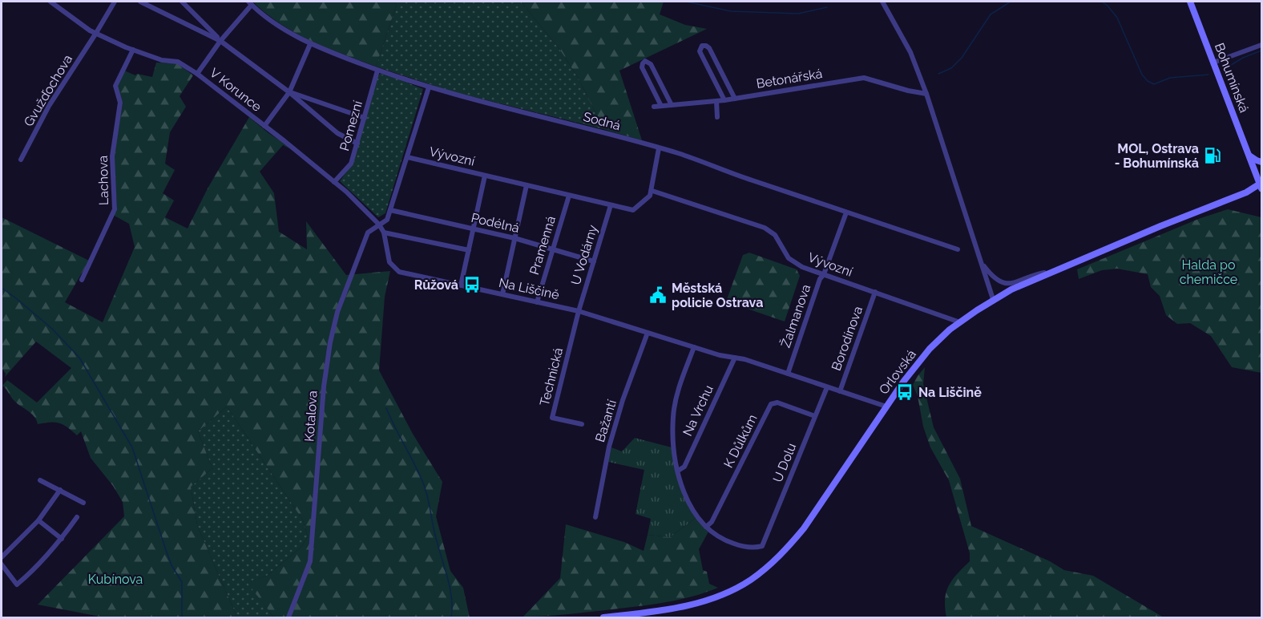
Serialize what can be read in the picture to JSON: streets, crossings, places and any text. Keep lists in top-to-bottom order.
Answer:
{
  "streets": {
    "main road": ["Bohumínská", "Orlovská"],
    "street": [
      "Betonářská",
      "V Korunce",
      "Gvužďochova",
      "Sodná",
      "Pomezní",
      "Vývozní",
      "Lachova",
      "Podélná",
      "Pramenná",
      "U Vodárny",
      "Na Liščině",
      "Žalmanova",
      "Borodínova",
      "Technická",
      "Na Vrchu",
      "Kotalova",
      "Bažantí",
      "K Důlkům",
      "U Dolu"
    ]
  },
  "crossings": [
    ["Bohumínská", "Orlovská"],
    ["V Korunce", "Gvužďochova"],
    ["V Korunce", "Pomezní"],
    ["V Korunce", "Vývozní"],
    ["V Korunce", "Lachova"],
    ["V Korunce", "Na Liščině"],
    ["V Korunce", "Kotalova"],
    ["Sodná", "Pomezní"],
    ["Sodná", "Vývozní"],
    ["Sodná", "Žalmanova"],
    ["Vývozní", "Podélná"],
    ["Vývozní", "Pramenná"],
    ["Vývozní", "U Vodárny"],
    ["Vývozní", "Žalmanova"],
    ["Vývozní", "Borodínova"],
    ["Vývozní", "Orlovská"],
    ["Vývozní", "Kotalova"],
    ["Podélná", "Pramenná"],
    ["Podélná", "U Vodárny"],
    ["Pramenná", "Na Liščině"],
    ["U Vodárny", "Na Liščině"],
    ["U Vodárny", "Technická"],
    ["Na Liščině", "Žalmanova"],
    ["Na Liščině", "Borodínova"],
    ["Na Liščině", "Orlovská"],
    ["Na Liščině", "Technická"],
    ["Na Liščině", "Na Vrchu"],
    ["Na Liščině", "Bažantí"],
    ["Na Liščině", "U Dolu"],
    ["K Důlkům", "U Dolu"]
  ],
  "parks": ["Halda po chemičce", "Kubínova"],
  "places": {
    "fuel station": ["MOL, Ostrava - Bohumínská"],
    "bus stop": ["Růžová", "Na Liščině"],
    "public building": ["Městská policie Ostrava"]
  }
}
